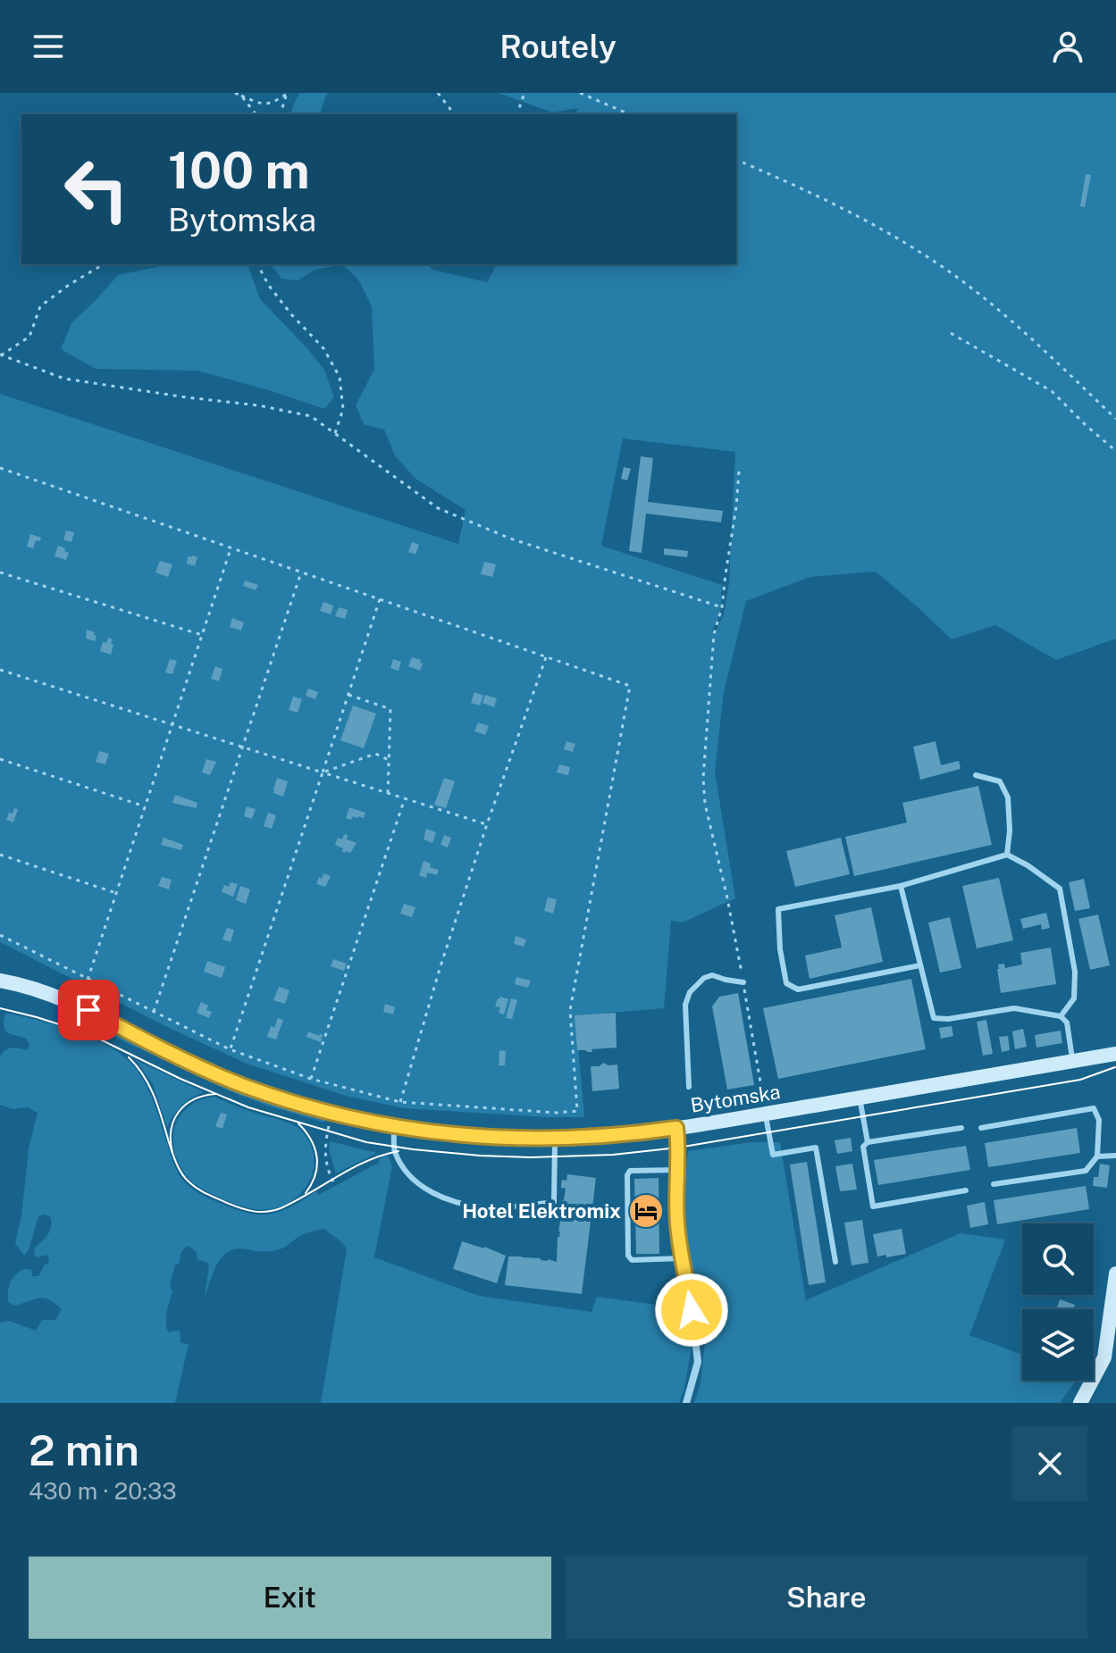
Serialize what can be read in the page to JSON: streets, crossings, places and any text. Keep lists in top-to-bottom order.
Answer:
{
  "streets": {
    "street": ["Bytomska"]
  },
  "places": {
    "hotel": ["Hotel Elektromix"]
  },
  "page": {
    "header": "Routely",
    "turn": ["100 m", "Bytomska"],
    "heading": ["2 min", "430 m · 20:33"],
    "buttons": ["Exit", "Share"]
  }
}
